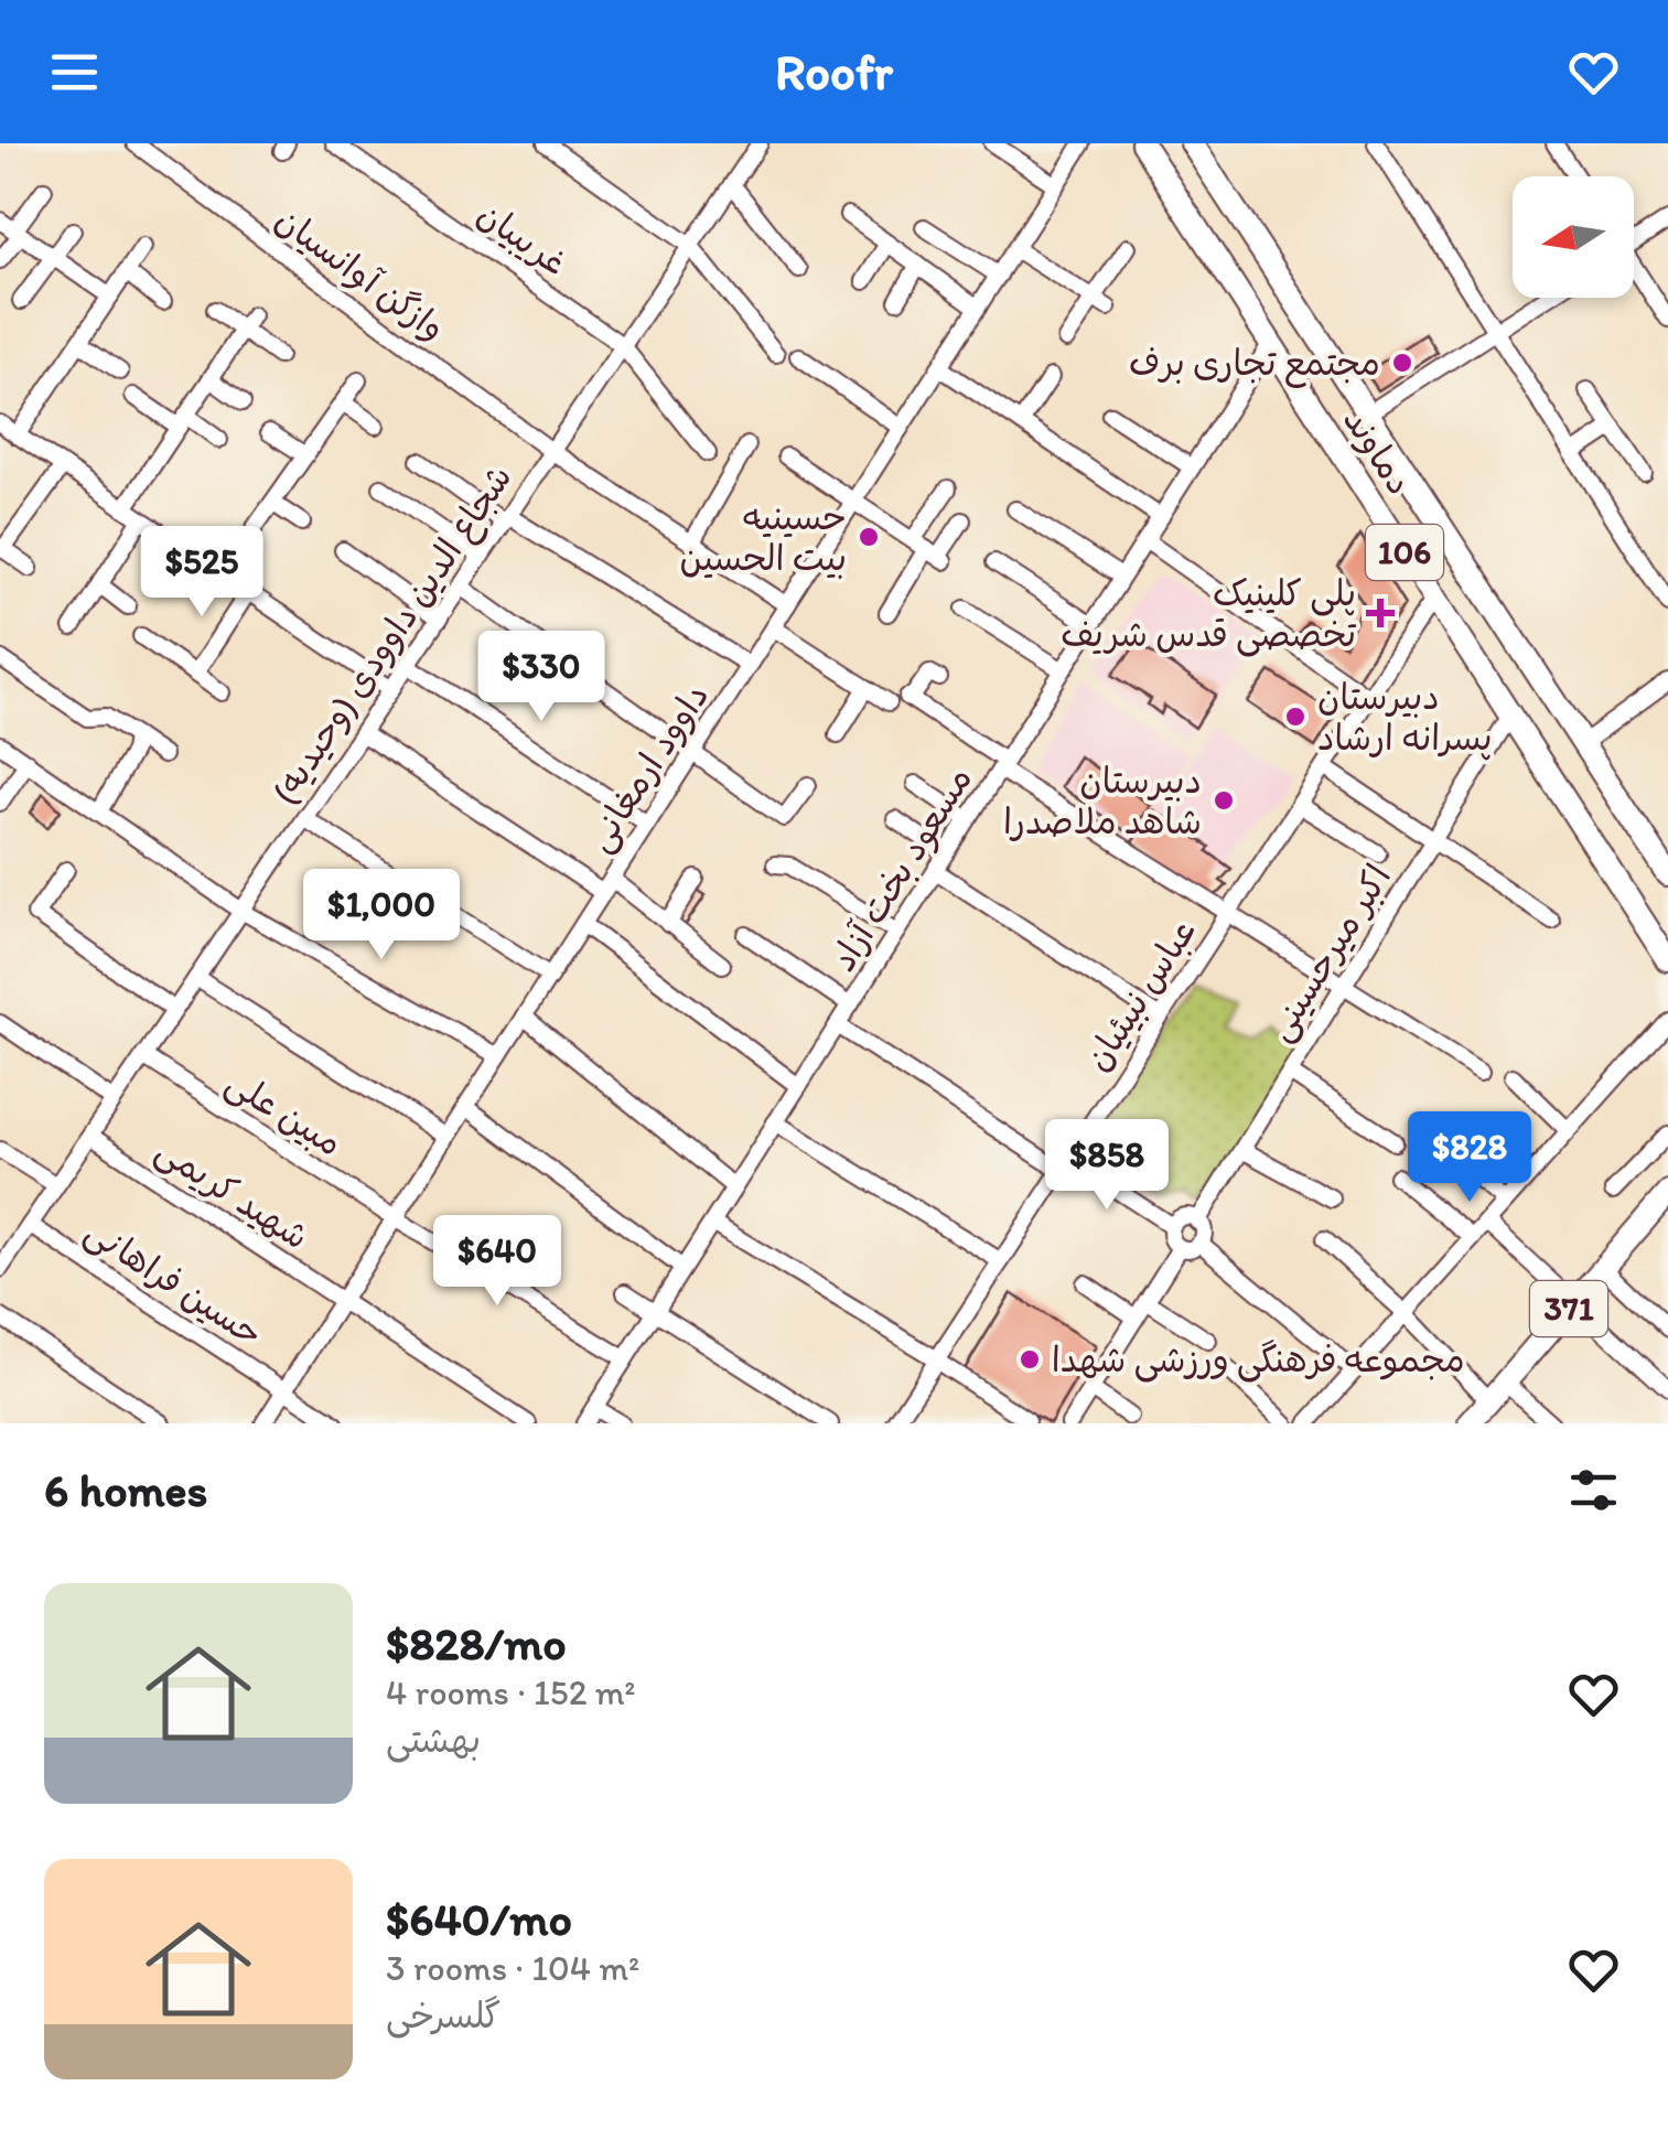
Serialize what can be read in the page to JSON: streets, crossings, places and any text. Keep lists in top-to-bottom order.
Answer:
{
  "streets": {
    "main road": ["دماوند", "106", "371"],
    "street": [
      "غریبیان",
      "وازگن آوانسیان",
      "شجاع الدین داوودی (وحیدیه)",
      "داوود ارمغانی",
      "مسعود بخت آزاد",
      "اکبر میرحسینی",
      "عباس نبیئیان",
      "مبین علی",
      "شهید کریمی",
      "حسین فراهانی"
    ]
  },
  "crossings": [
    ["غریبیان", "شجاع الدین داوودی (وحیدیه)"],
    ["وازگن آوانسیان", "شجاع الدین داوودی (وحیدیه)"],
    ["وازگن آوانسیان", "داوود ارمغانی"],
    ["دماوند", "مسعود بخت آزاد"],
    ["دماوند", "اکبر میرحسینی"],
    ["دماوند", "عباس نبیئیان"],
    ["شجاع الدین داوودی (وحیدیه)", "مبین علی"],
    ["شجاع الدین داوودی (وحیدیه)", "شهید کریمی"],
    ["شجاع الدین داوودی (وحیدیه)", "حسین فراهانی"],
    ["داوود ارمغانی", "مبین علی"],
    ["داوود ارمغانی", "شهید کریمی"],
    ["داوود ارمغانی", "حسین فراهانی"],
    ["مسعود بخت آزاد", "مبین علی"]
  ],
  "places": {
    "other": [
      "مجتمع تجاری برف",
      "حسینیه بیت الحسین",
      "دبیرستان پسرانه ارشاد",
      "دبیرستان شاهد ملاصدرا",
      "مجموعه فرهنگی ورزشی شهدا"
    ],
    "health": ["پلی کلینیک تخصصی قدس شریف"]
  },
  "north": "left",
  "page": {
    "header": "Roofr",
    "price": [
      "$525",
      "$330",
      "$1,000",
      "$828",
      "$858",
      "$640"
    ],
    "heading": "6 homes",
    "list": [
      {
        "name": "$828/mo",
        "note": "4 rooms · 152 m² · بهشتی"
      },
      {
        "name": "$640/mo",
        "note": "3 rooms · 104 m² · گلسرخی"
      }
    ]
  }
}
